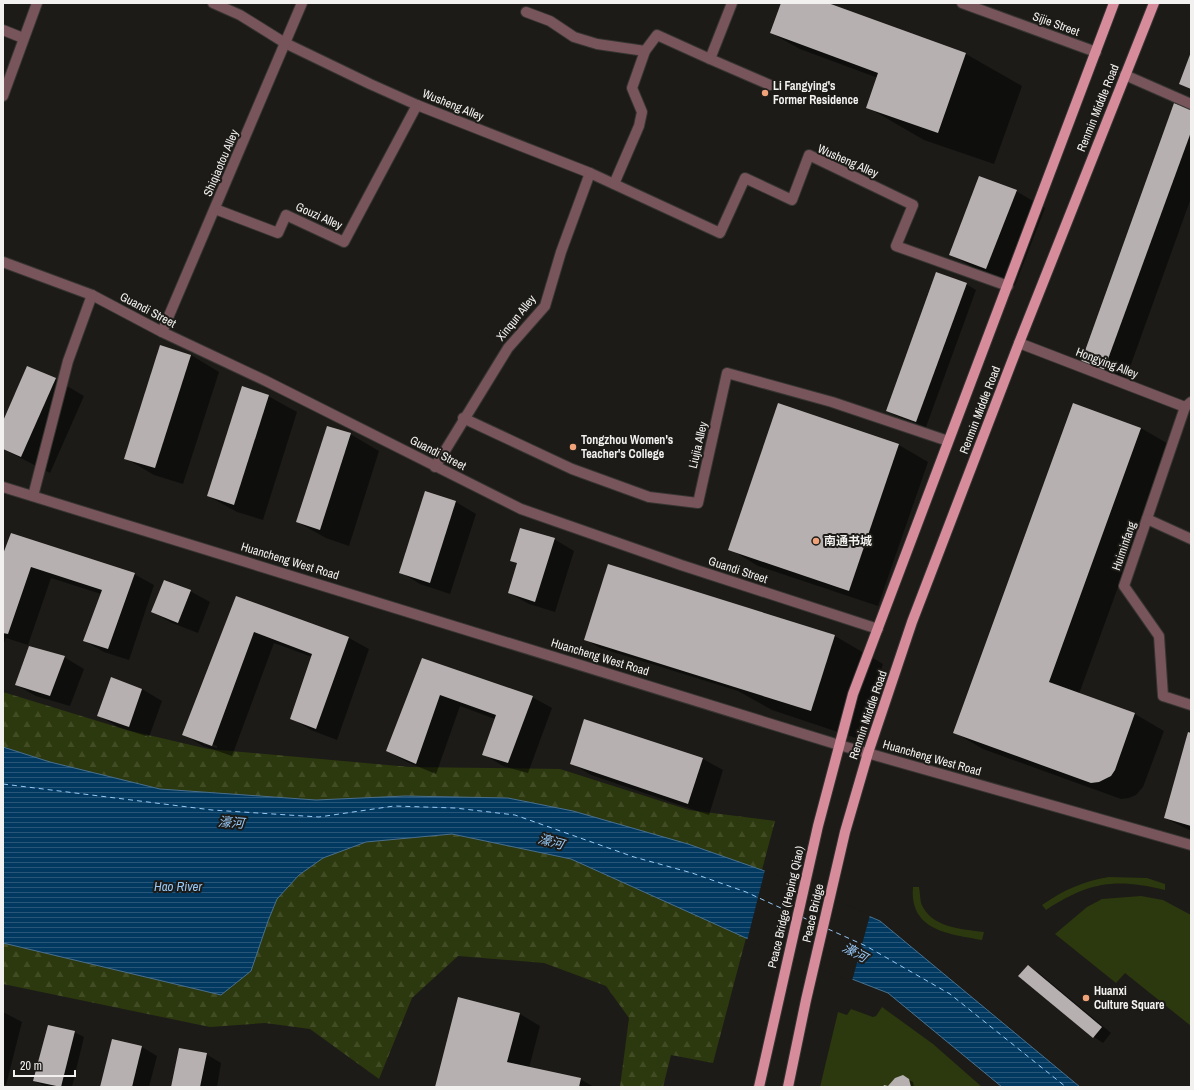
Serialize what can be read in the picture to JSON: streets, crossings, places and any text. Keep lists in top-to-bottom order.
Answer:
{
  "streets": {
    "main road": ["Renmin Middle Road", "Peace Bridge (Heping Qiao)", "Peace Bridge"],
    "street": [
      "Sijie Street",
      "Wusheng Alley",
      "Shiqiaotou Alley",
      "Gouzi Alley",
      "Guandi Street",
      "Xinqun Alley",
      "Hongying Alley",
      "Liujia Alley",
      "Huiminfang",
      "Huancheng West Road"
    ]
  },
  "crossings": [
    ["Sijie Street", "Renmin Middle Road"],
    ["Wusheng Alley", "Renmin Middle Road"],
    ["Wusheng Alley", "Shiqiaotou Alley"],
    ["Wusheng Alley", "Gouzi Alley"],
    ["Wusheng Alley", "Xinqun Alley"],
    ["Renmin Middle Road", "Guandi Street"],
    ["Renmin Middle Road", "Hongying Alley"],
    ["Renmin Middle Road", "Liujia Alley"],
    ["Renmin Middle Road", "Huancheng West Road"],
    ["Renmin Middle Road", "Peace Bridge (Heping Qiao)"],
    ["Renmin Middle Road", "Peace Bridge"],
    ["Shiqiaotou Alley", "Gouzi Alley"],
    ["Shiqiaotou Alley", "Guandi Street"],
    ["Guandi Street", "Xinqun Alley"],
    ["Xinqun Alley", "Liujia Alley"],
    ["Hongying Alley", "Huiminfang"]
  ],
  "water": ["濠河", "Hao River"],
  "places": [
    "Li Fangying's Former Residence",
    "Tongzhou Women's Teacher's College",
    "南通书城",
    "Huanxi Culture Square"
  ],
  "scale_bar": "20 m"
}
